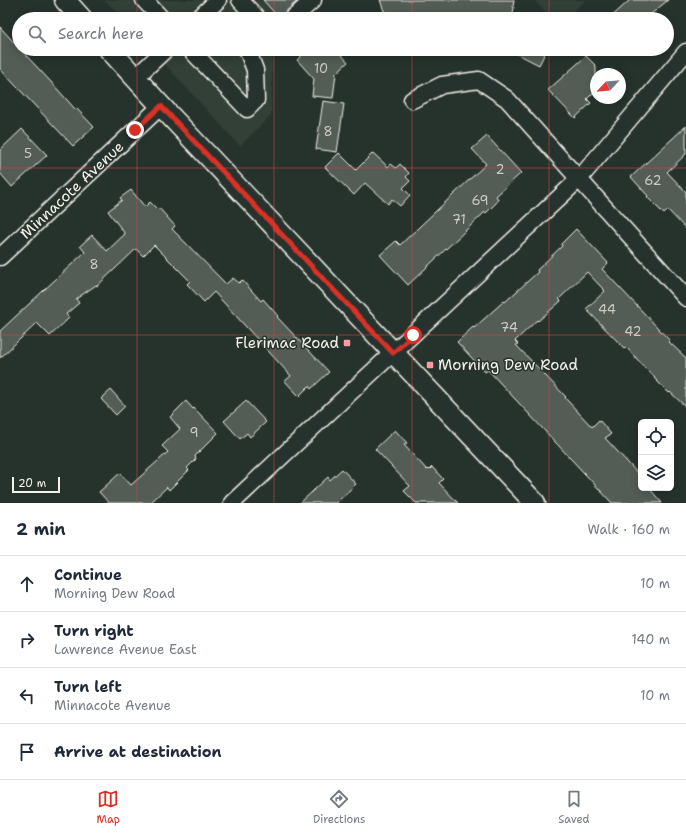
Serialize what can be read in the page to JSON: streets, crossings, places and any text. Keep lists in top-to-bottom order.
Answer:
{
  "streets": {
    "street": ["Minnacote Avenue"]
  },
  "places": {
    "transit": ["Flerimac Road", "Morning Dew Road"]
  },
  "house_numbers": [
    "10",
    "8",
    "5",
    "2",
    "62",
    "69",
    "71",
    "8",
    "44",
    "74",
    "42",
    "9"
  ],
  "scale_bar": "20 m",
  "north": "bottom left",
  "page": {
    "search": "Search here",
    "scale": "20 m",
    "heading": ["2 min", "Walk · 160 m"],
    "list": [
      ["Continue", "Morning Dew Road", "10 m"],
      ["Turn right", "Lawrence Avenue East", "140 m"],
      ["Turn left", "Minnacote Avenue", "10 m"],
      "Arrive at destination"
    ],
    "nav": ["Map", "Directions", "Saved"]
  }
}
